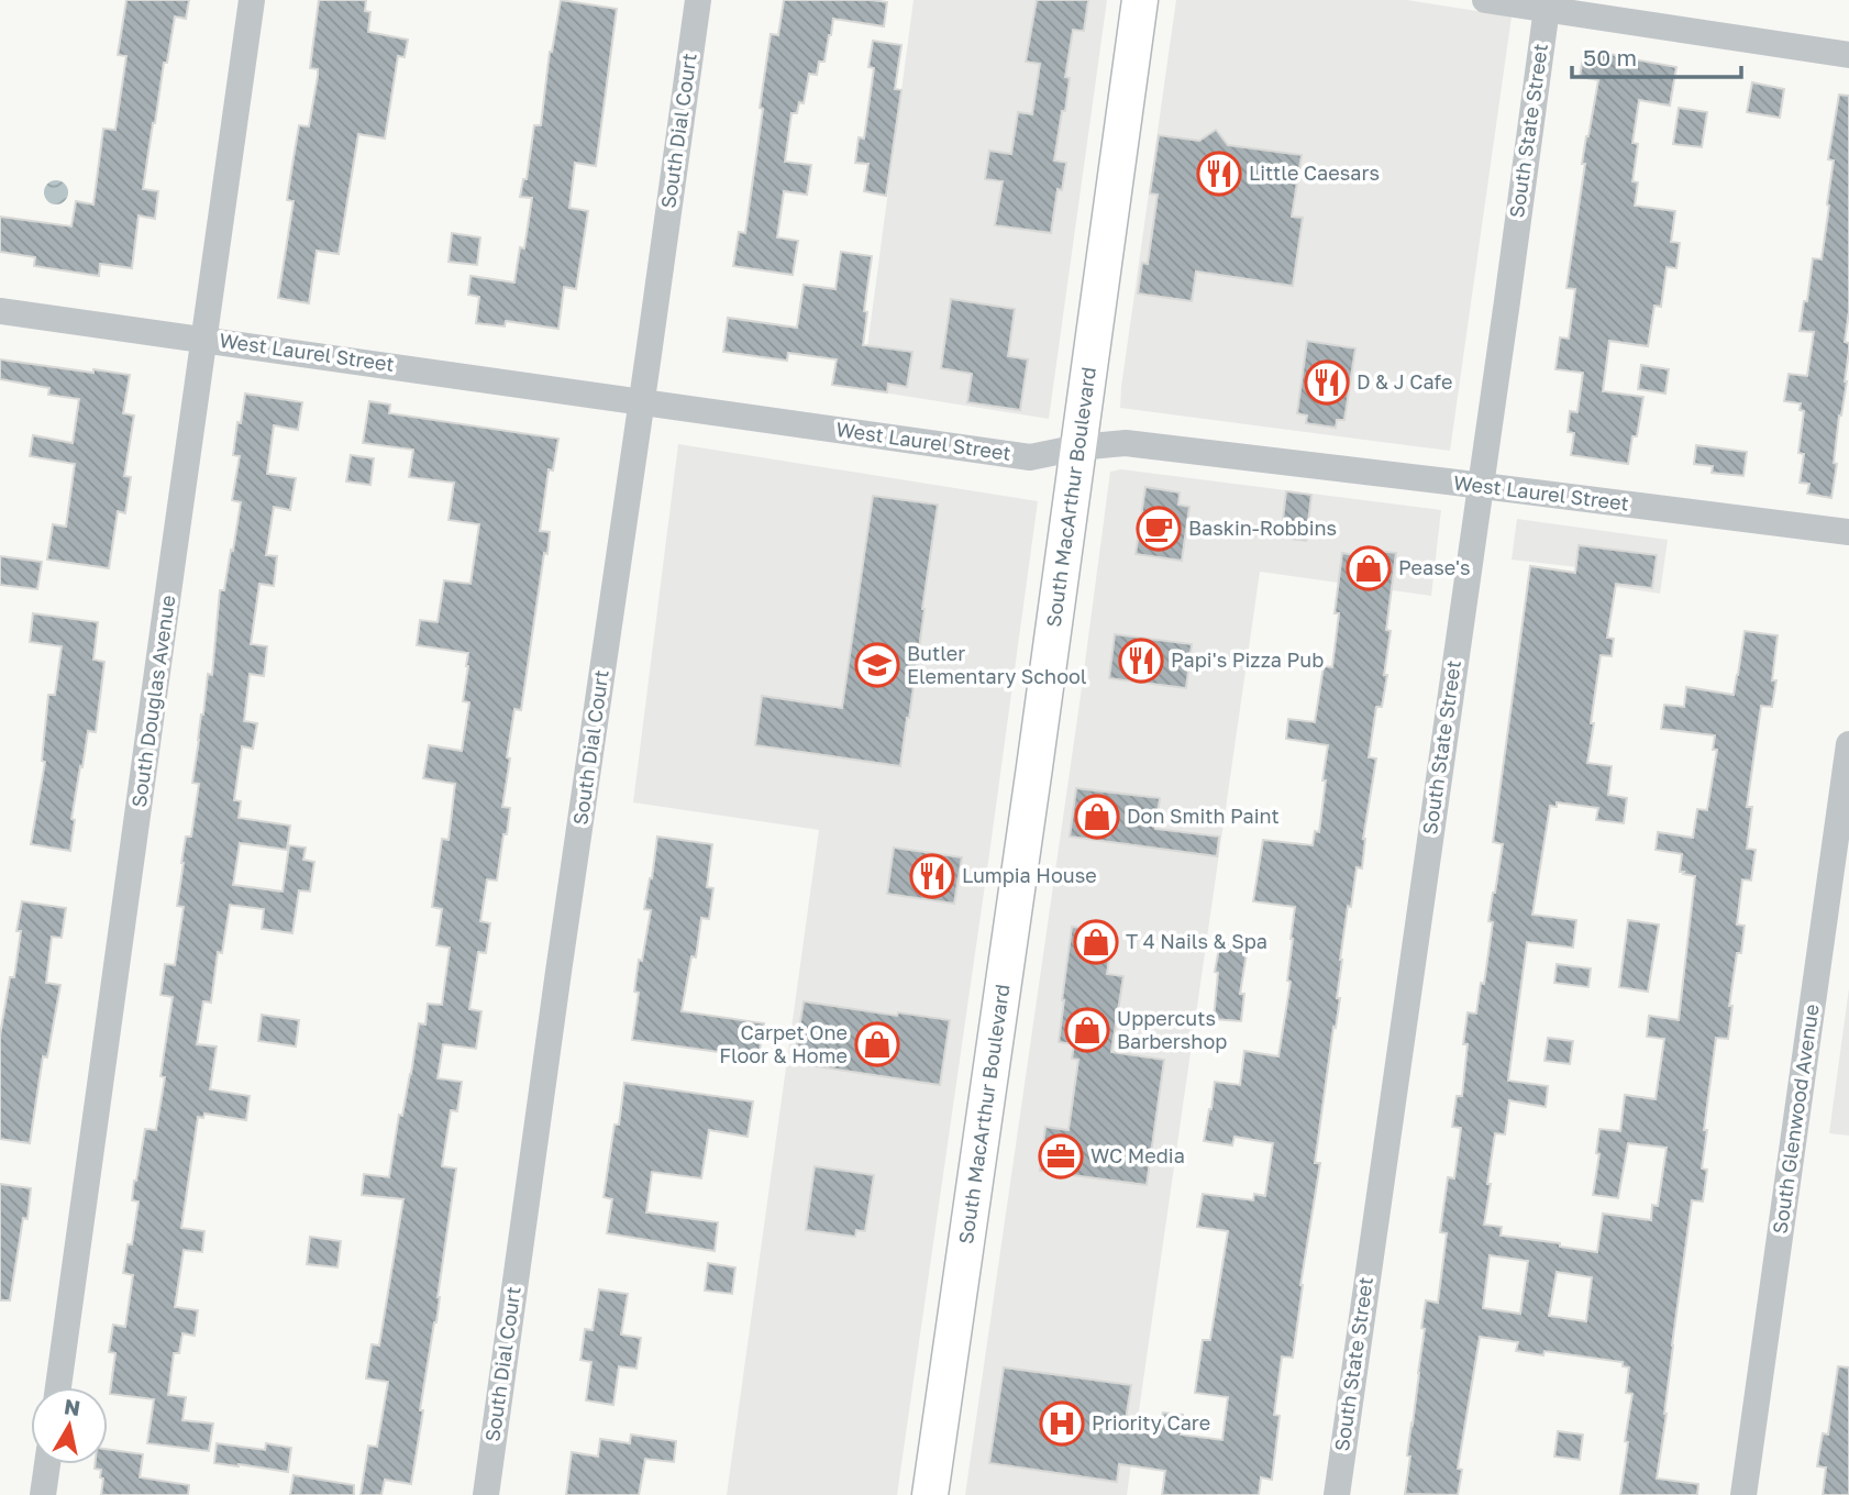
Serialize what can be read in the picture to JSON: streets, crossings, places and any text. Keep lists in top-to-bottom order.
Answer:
{
  "streets": {
    "main road": ["South MacArthur Boulevard"],
    "street": [
      "South Dial Court",
      "South State Street",
      "West Laurel Street",
      "South Douglas Avenue",
      "South Glenwood Avenue"
    ]
  },
  "crossings": [
    ["South Dial Court", "West Laurel Street"],
    ["South State Street", "West Laurel Street"],
    ["West Laurel Street", "South MacArthur Boulevard"],
    ["West Laurel Street", "South Douglas Avenue"]
  ],
  "places": {
    "restaurant": [
      "Little Caesars",
      "D & J Cafe",
      "Papi's Pizza Pub",
      "Lumpia House"
    ],
    "cafe": ["Baskin-Robbins"],
    "shop": [
      "Pease's",
      "Don Smith Paint",
      "T 4 Nails & Spa",
      "Uppercuts Barbershop",
      "Carpet One Floor & Home"
    ],
    "school or university": ["Butler Elementary School"],
    "office": ["WC Media"],
    "hospital": ["Priority Care"]
  },
  "scale_bar": "50 m",
  "north": "top"
}
